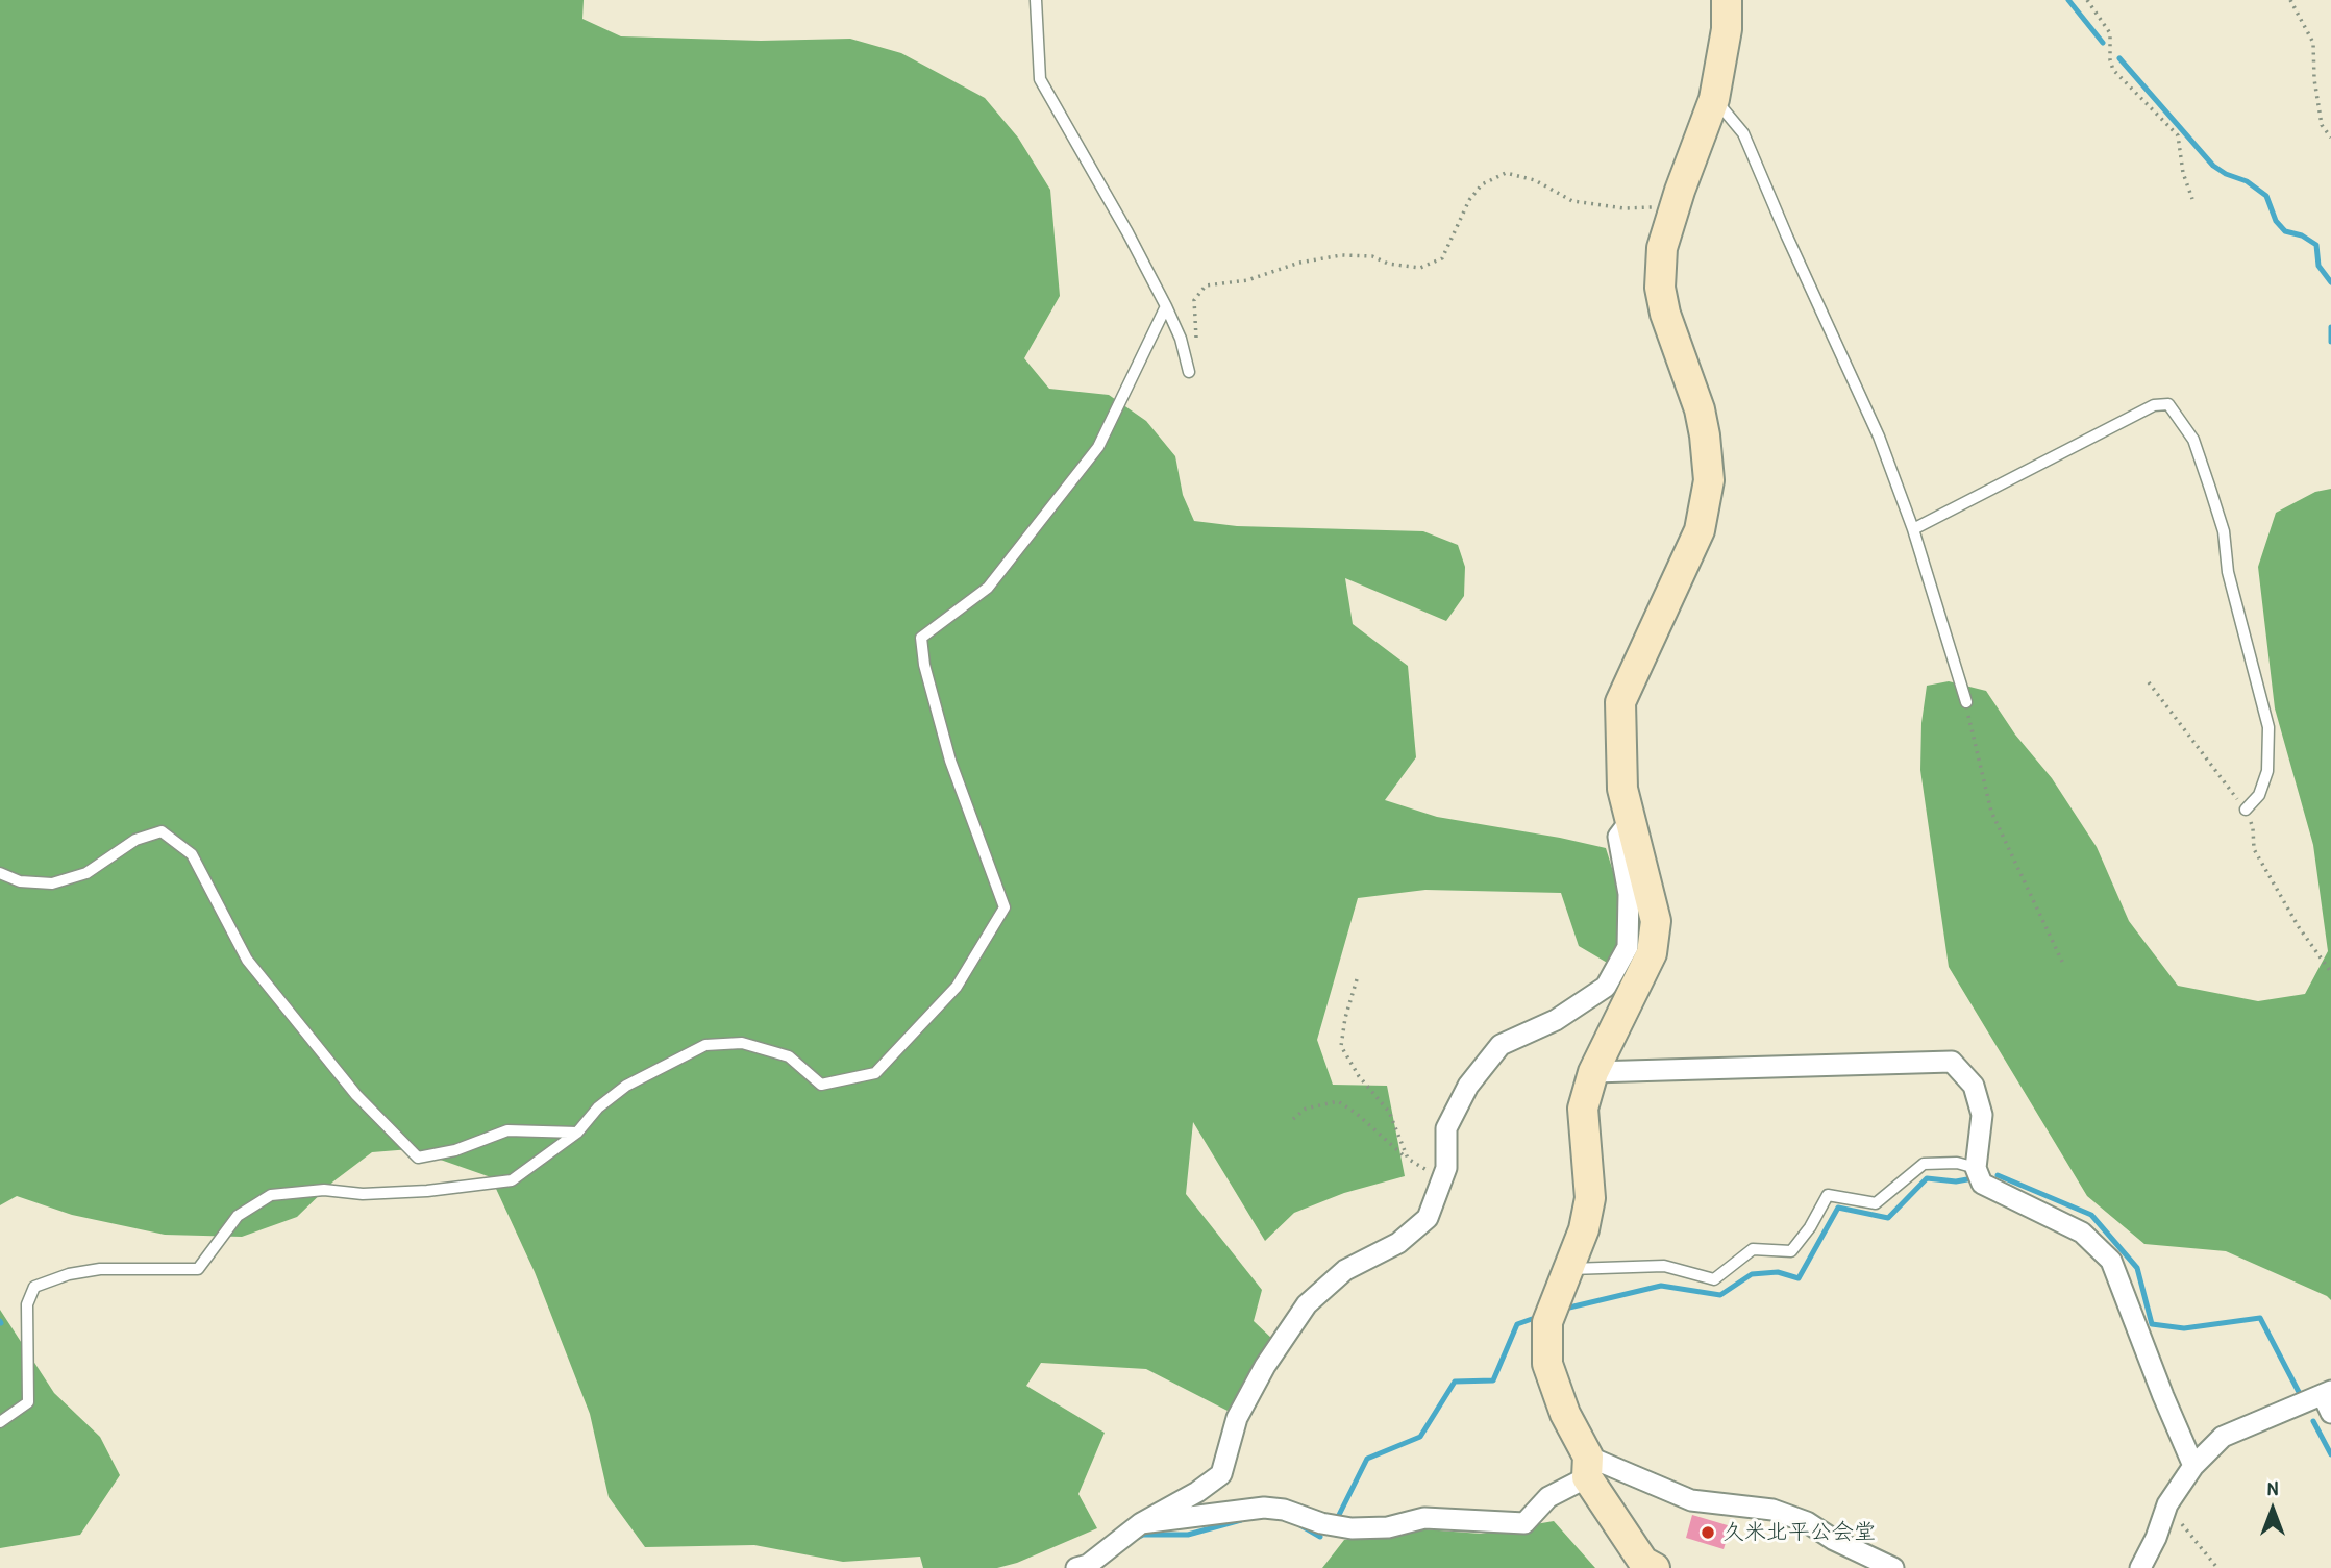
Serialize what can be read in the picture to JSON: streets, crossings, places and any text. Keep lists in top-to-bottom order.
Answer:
{
  "places": ["久米北平公会堂"],
  "north": "top"
}
